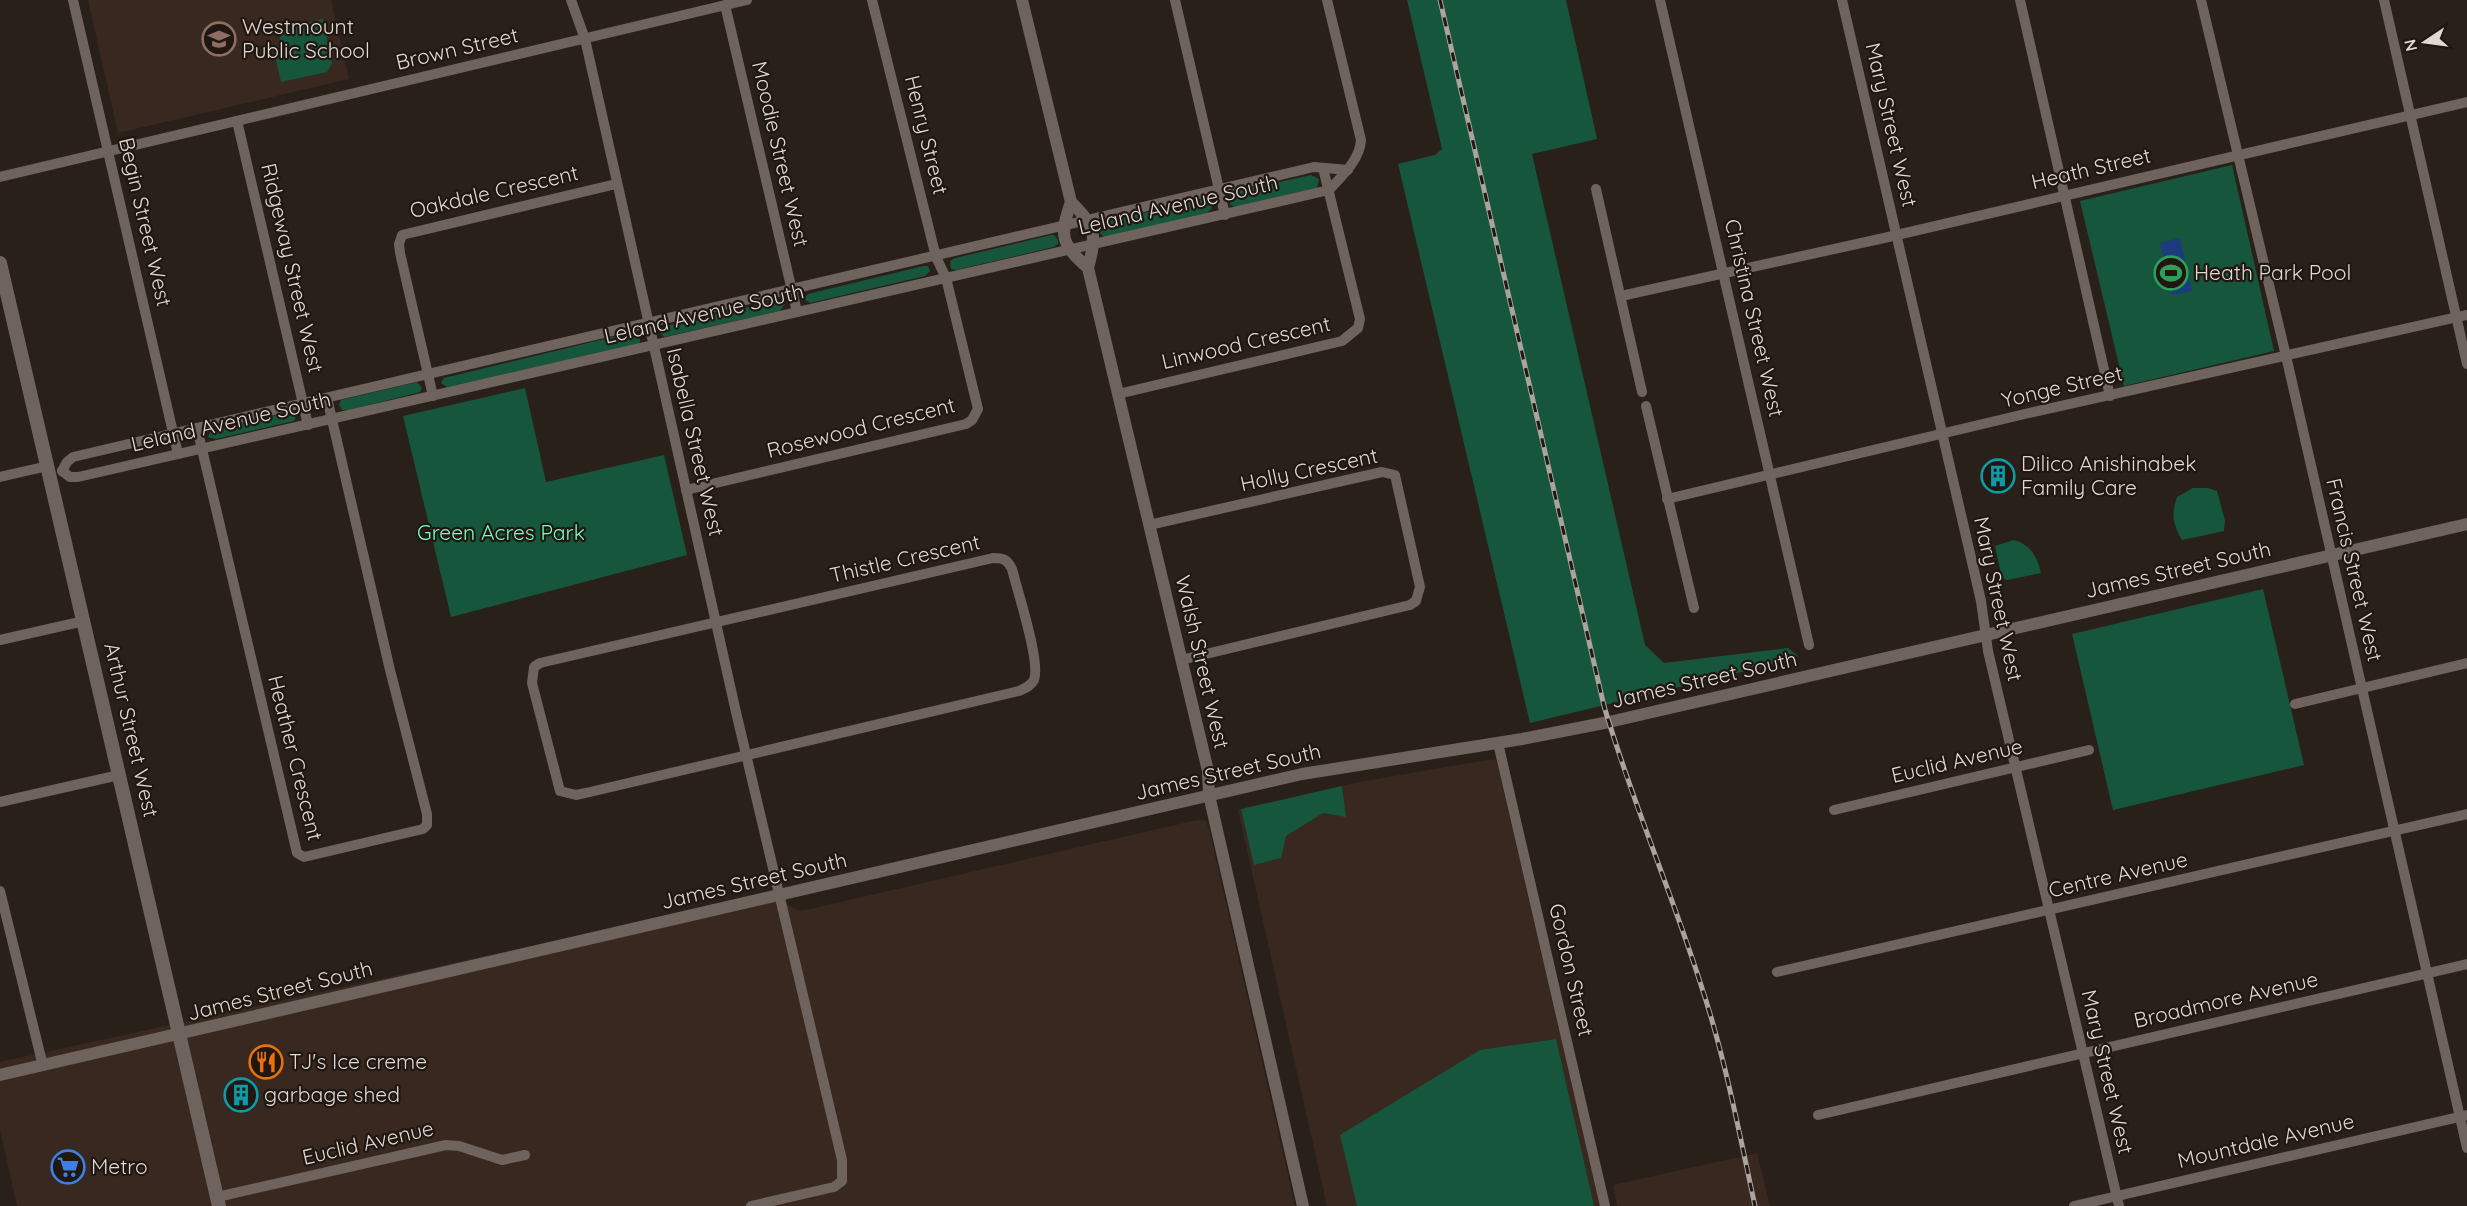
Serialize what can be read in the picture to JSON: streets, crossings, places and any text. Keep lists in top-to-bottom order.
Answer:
{
  "streets": {
    "main road": ["Arthur Street West"],
    "street": [
      "Brown Street",
      "Mary Street West",
      "Henry Street",
      "Moodie Street West",
      "Heath Street",
      "Oakdale Crescent",
      "Leland Avenue South",
      "Begin Street West",
      "Ridgeway Street West",
      "Christina Street West",
      "Linwood Crescent",
      "Yonge Street",
      "Rosewood Crescent",
      "Isabella Street West",
      "Holly Crescent",
      "Thistle Crescent",
      "James Street South",
      "Francis Street West",
      "Walsh Street West",
      "Heather Crescent",
      "Euclid Avenue",
      "Centre Avenue",
      "Gordon Street",
      "Broadmore Avenue",
      "Mountdale Avenue"
    ]
  },
  "crossings": [
    ["Brown Street", "Moodie Street West"],
    ["Brown Street", "Begin Street West"],
    ["Brown Street", "Ridgeway Street West"],
    ["Brown Street", "Isabella Street West"],
    ["Mary Street West", "Heath Street"],
    ["Mary Street West", "Yonge Street"],
    ["Mary Street West", "James Street South"],
    ["Mary Street West", "Euclid Avenue"],
    ["Mary Street West", "Centre Avenue"],
    ["Mary Street West", "Broadmore Avenue"],
    ["Mary Street West", "Mountdale Avenue"],
    ["Henry Street", "Leland Avenue South"],
    ["Henry Street", "Rosewood Crescent"],
    ["Moodie Street West", "Leland Avenue South"],
    ["Heath Street", "Christina Street West"],
    ["Heath Street", "Francis Street West"],
    ["Oakdale Crescent", "Leland Avenue South"],
    ["Oakdale Crescent", "Isabella Street West"],
    ["Leland Avenue South", "Begin Street West"],
    ["Leland Avenue South", "Ridgeway Street West"],
    ["Leland Avenue South", "Linwood Crescent"],
    ["Leland Avenue South", "Rosewood Crescent"],
    ["Leland Avenue South", "Isabella Street West"],
    ["Leland Avenue South", "Walsh Street West"],
    ["Leland Avenue South", "Arthur Street West"],
    ["Leland Avenue South", "Heather Crescent"],
    ["Christina Street West", "Yonge Street"],
    ["Linwood Crescent", "Walsh Street West"],
    ["Yonge Street", "Francis Street West"],
    ["Rosewood Crescent", "Isabella Street West"],
    ["Isabella Street West", "Thistle Crescent"],
    ["Isabella Street West", "James Street South"],
    ["Holly Crescent", "Walsh Street West"],
    ["James Street South", "Francis Street West"],
    ["James Street South", "Walsh Street West"],
    ["James Street South", "Arthur Street West"],
    ["James Street South", "Gordon Street"],
    ["Francis Street West", "Centre Avenue"],
    ["Francis Street West", "Broadmore Avenue"],
    ["Francis Street West", "Mountdale Avenue"],
    ["Arthur Street West", "Euclid Avenue"]
  ],
  "parks": ["Green Acres Park"],
  "places": {
    "school or university": ["Westmount Public School"],
    "sports": ["Heath Park Pool"],
    "building": ["Dilico Anishinabek Family Care", "garbage shed"],
    "restaurant": ["TJ's Ice creme"],
    "supermarket": ["Metro"]
  },
  "north": "left"
}
